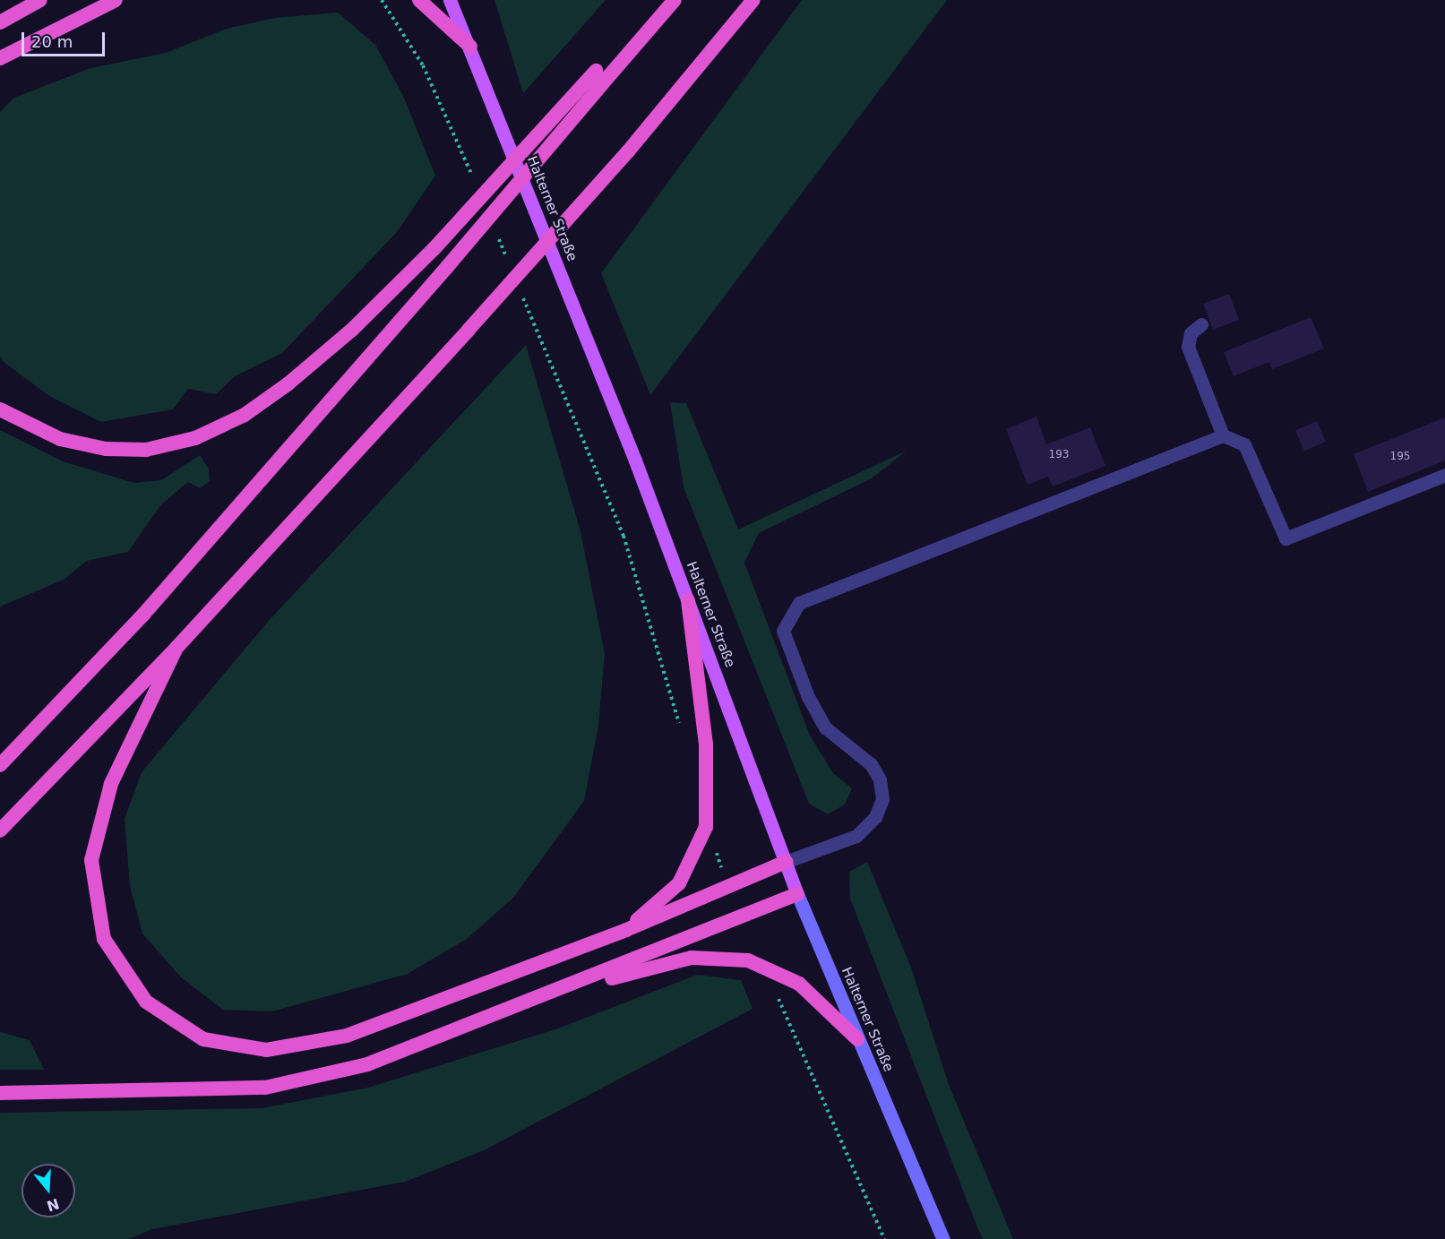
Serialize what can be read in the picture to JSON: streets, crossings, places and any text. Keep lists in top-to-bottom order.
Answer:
{
  "streets": {
    "main road": ["Halterner Straße"]
  },
  "house_numbers": ["193", "195"],
  "scale_bar": "20 m",
  "north": "bottom"
}
